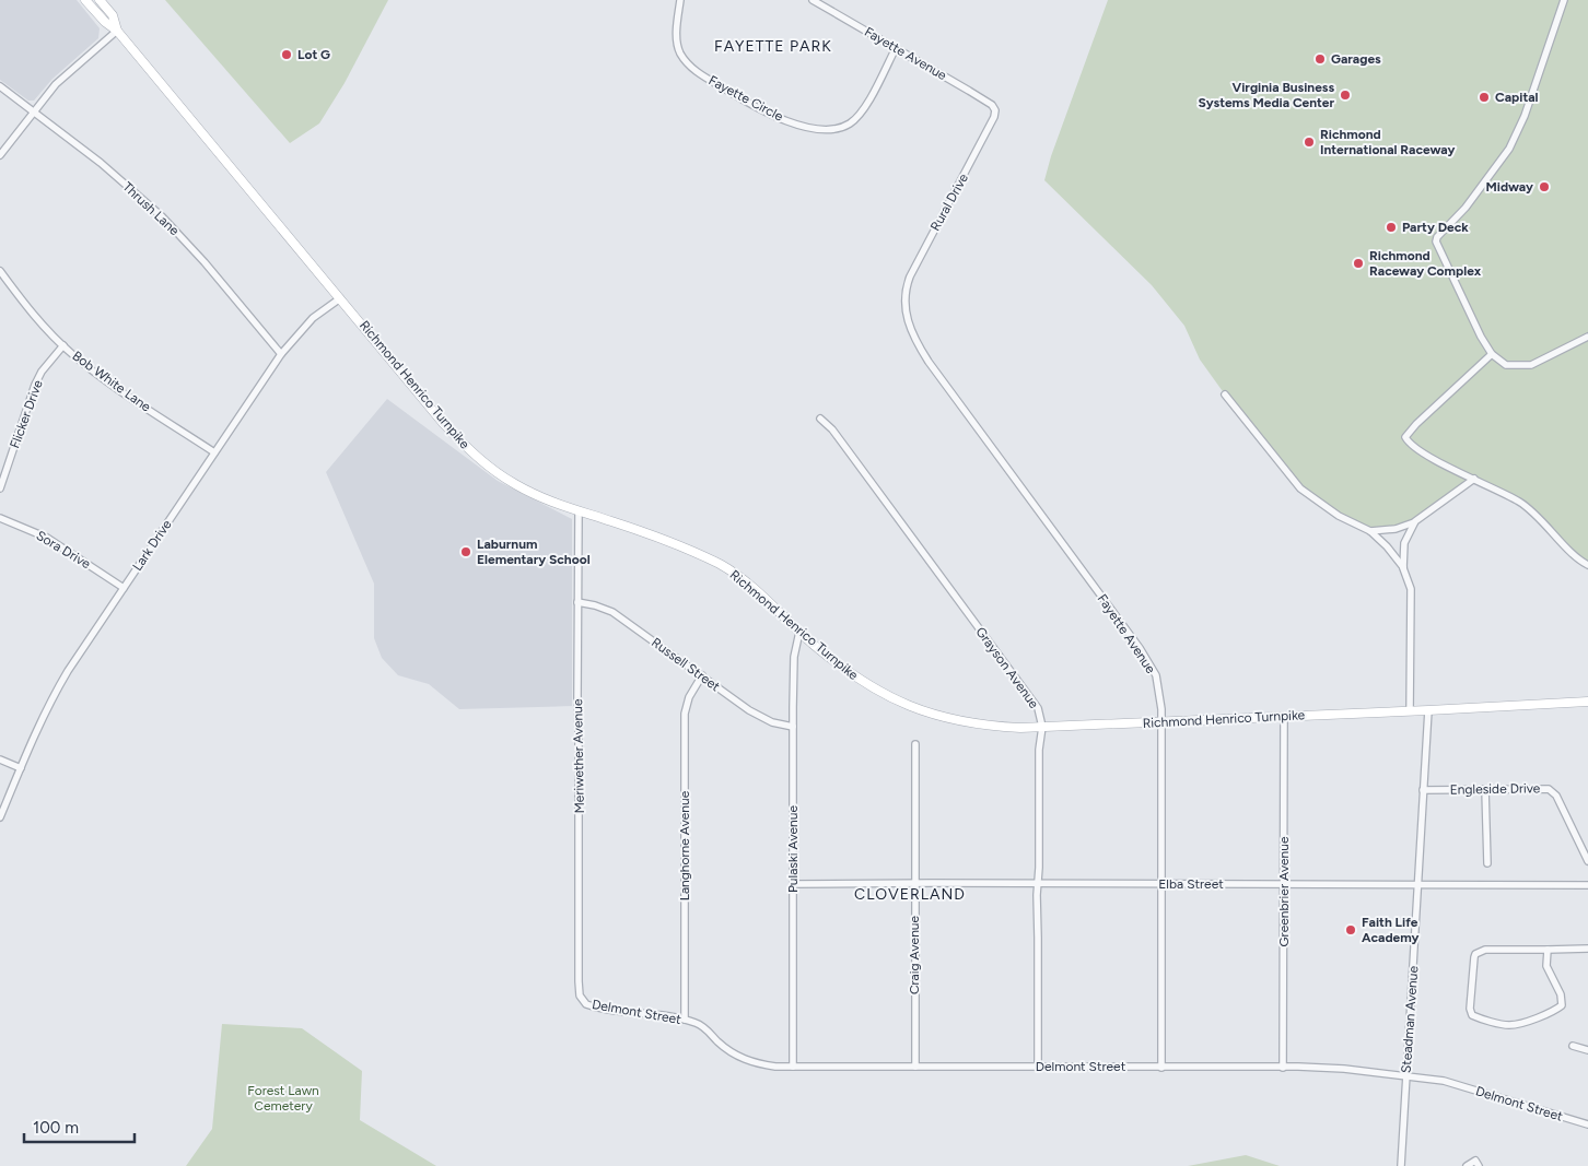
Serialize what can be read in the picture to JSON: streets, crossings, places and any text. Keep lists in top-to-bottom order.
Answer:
{
  "streets": {
    "main road": ["Richmond Henrico Turnpike"],
    "street": [
      "Fayette Avenue",
      "Fayette Circle",
      "Rural Drive",
      "Thrush Lane",
      "Bob White Lane",
      "Flicker Drive",
      "Lark Drive",
      "Sora Drive",
      "Russell Street",
      "Grayson Avenue",
      "Meriwether Avenue",
      "Engleside Drive",
      "Langhorne Avenue",
      "Pulaski Avenue",
      "Elba Street",
      "Greenbrier Avenue",
      "Craig Avenue",
      "Delmont Street",
      "Steadman Avenue"
    ]
  },
  "crossings": [
    ["Fayette Avenue", "Fayette Circle"],
    ["Fayette Avenue", "Rural Drive"],
    ["Fayette Avenue", "Richmond Henrico Turnpike"],
    ["Fayette Avenue", "Elba Street"],
    ["Fayette Avenue", "Delmont Street"],
    ["Thrush Lane", "Lark Drive"],
    ["Bob White Lane", "Flicker Drive"],
    ["Bob White Lane", "Lark Drive"],
    ["Richmond Henrico Turnpike", "Lark Drive"],
    ["Richmond Henrico Turnpike", "Grayson Avenue"],
    ["Richmond Henrico Turnpike", "Meriwether Avenue"],
    ["Richmond Henrico Turnpike", "Pulaski Avenue"],
    ["Richmond Henrico Turnpike", "Greenbrier Avenue"],
    ["Richmond Henrico Turnpike", "Steadman Avenue"],
    ["Lark Drive", "Sora Drive"],
    ["Russell Street", "Meriwether Avenue"],
    ["Russell Street", "Langhorne Avenue"],
    ["Russell Street", "Pulaski Avenue"],
    ["Grayson Avenue", "Elba Street"],
    ["Grayson Avenue", "Delmont Street"],
    ["Meriwether Avenue", "Delmont Street"],
    ["Engleside Drive", "Steadman Avenue"],
    ["Langhorne Avenue", "Delmont Street"],
    ["Pulaski Avenue", "Elba Street"],
    ["Pulaski Avenue", "Delmont Street"],
    ["Elba Street", "Greenbrier Avenue"],
    ["Elba Street", "Craig Avenue"],
    ["Elba Street", "Steadman Avenue"],
    ["Greenbrier Avenue", "Delmont Street"],
    ["Craig Avenue", "Delmont Street"],
    ["Delmont Street", "Steadman Avenue"]
  ],
  "districts": ["FAYETTE PARK", "CLOVERLAND"],
  "parks": ["Forest Lawn Cemetery"],
  "places": [
    "Lot G",
    "Garages",
    "Virginia Business Systems Media Center",
    "Capital",
    "Richmond International Raceway",
    "Midway",
    "Party Deck",
    "Richmond Raceway Complex",
    "Laburnum Elementary School",
    "Faith Life Academy"
  ],
  "scale_bar": "100 m"
}
